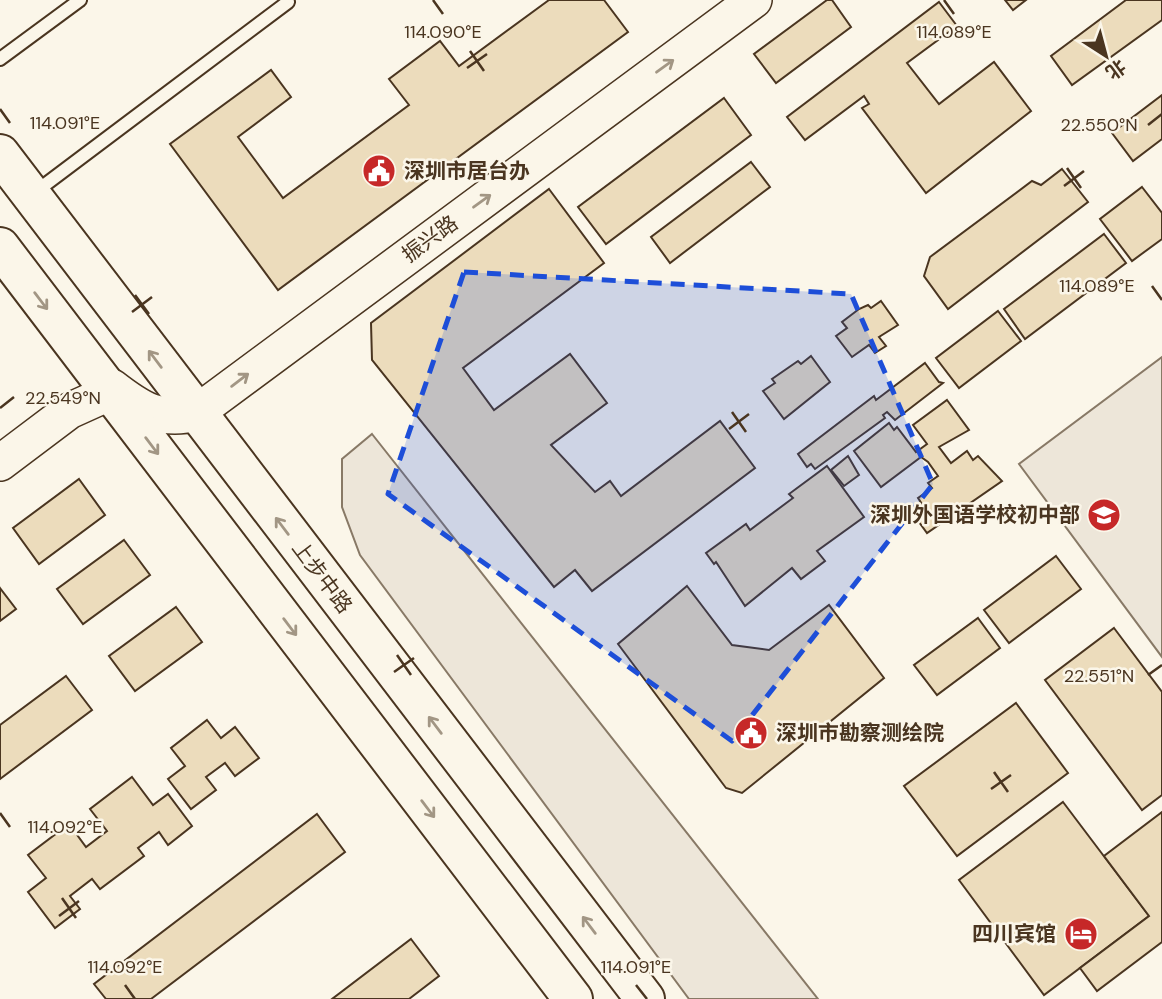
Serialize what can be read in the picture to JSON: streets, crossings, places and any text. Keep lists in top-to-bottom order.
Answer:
{
  "streets": {
    "main road": ["上步中路"],
    "street": ["振兴路"]
  },
  "crossings": [
    ["振兴路", "上步中路"]
  ],
  "one_way": ["振兴路"],
  "places": {
    "public building": ["深圳市居台办", "深圳市勘察测绘院"],
    "school or university": ["深圳外国语学校初中部"],
    "hotel": ["四川宾馆"]
  },
  "north": "bottom right",
  "coordinates": [
    "114.090°E",
    "114.089°E",
    "114.091°E",
    "22.550°N",
    "22.549°N",
    "22.551°N",
    "114.092°E"
  ]
}
